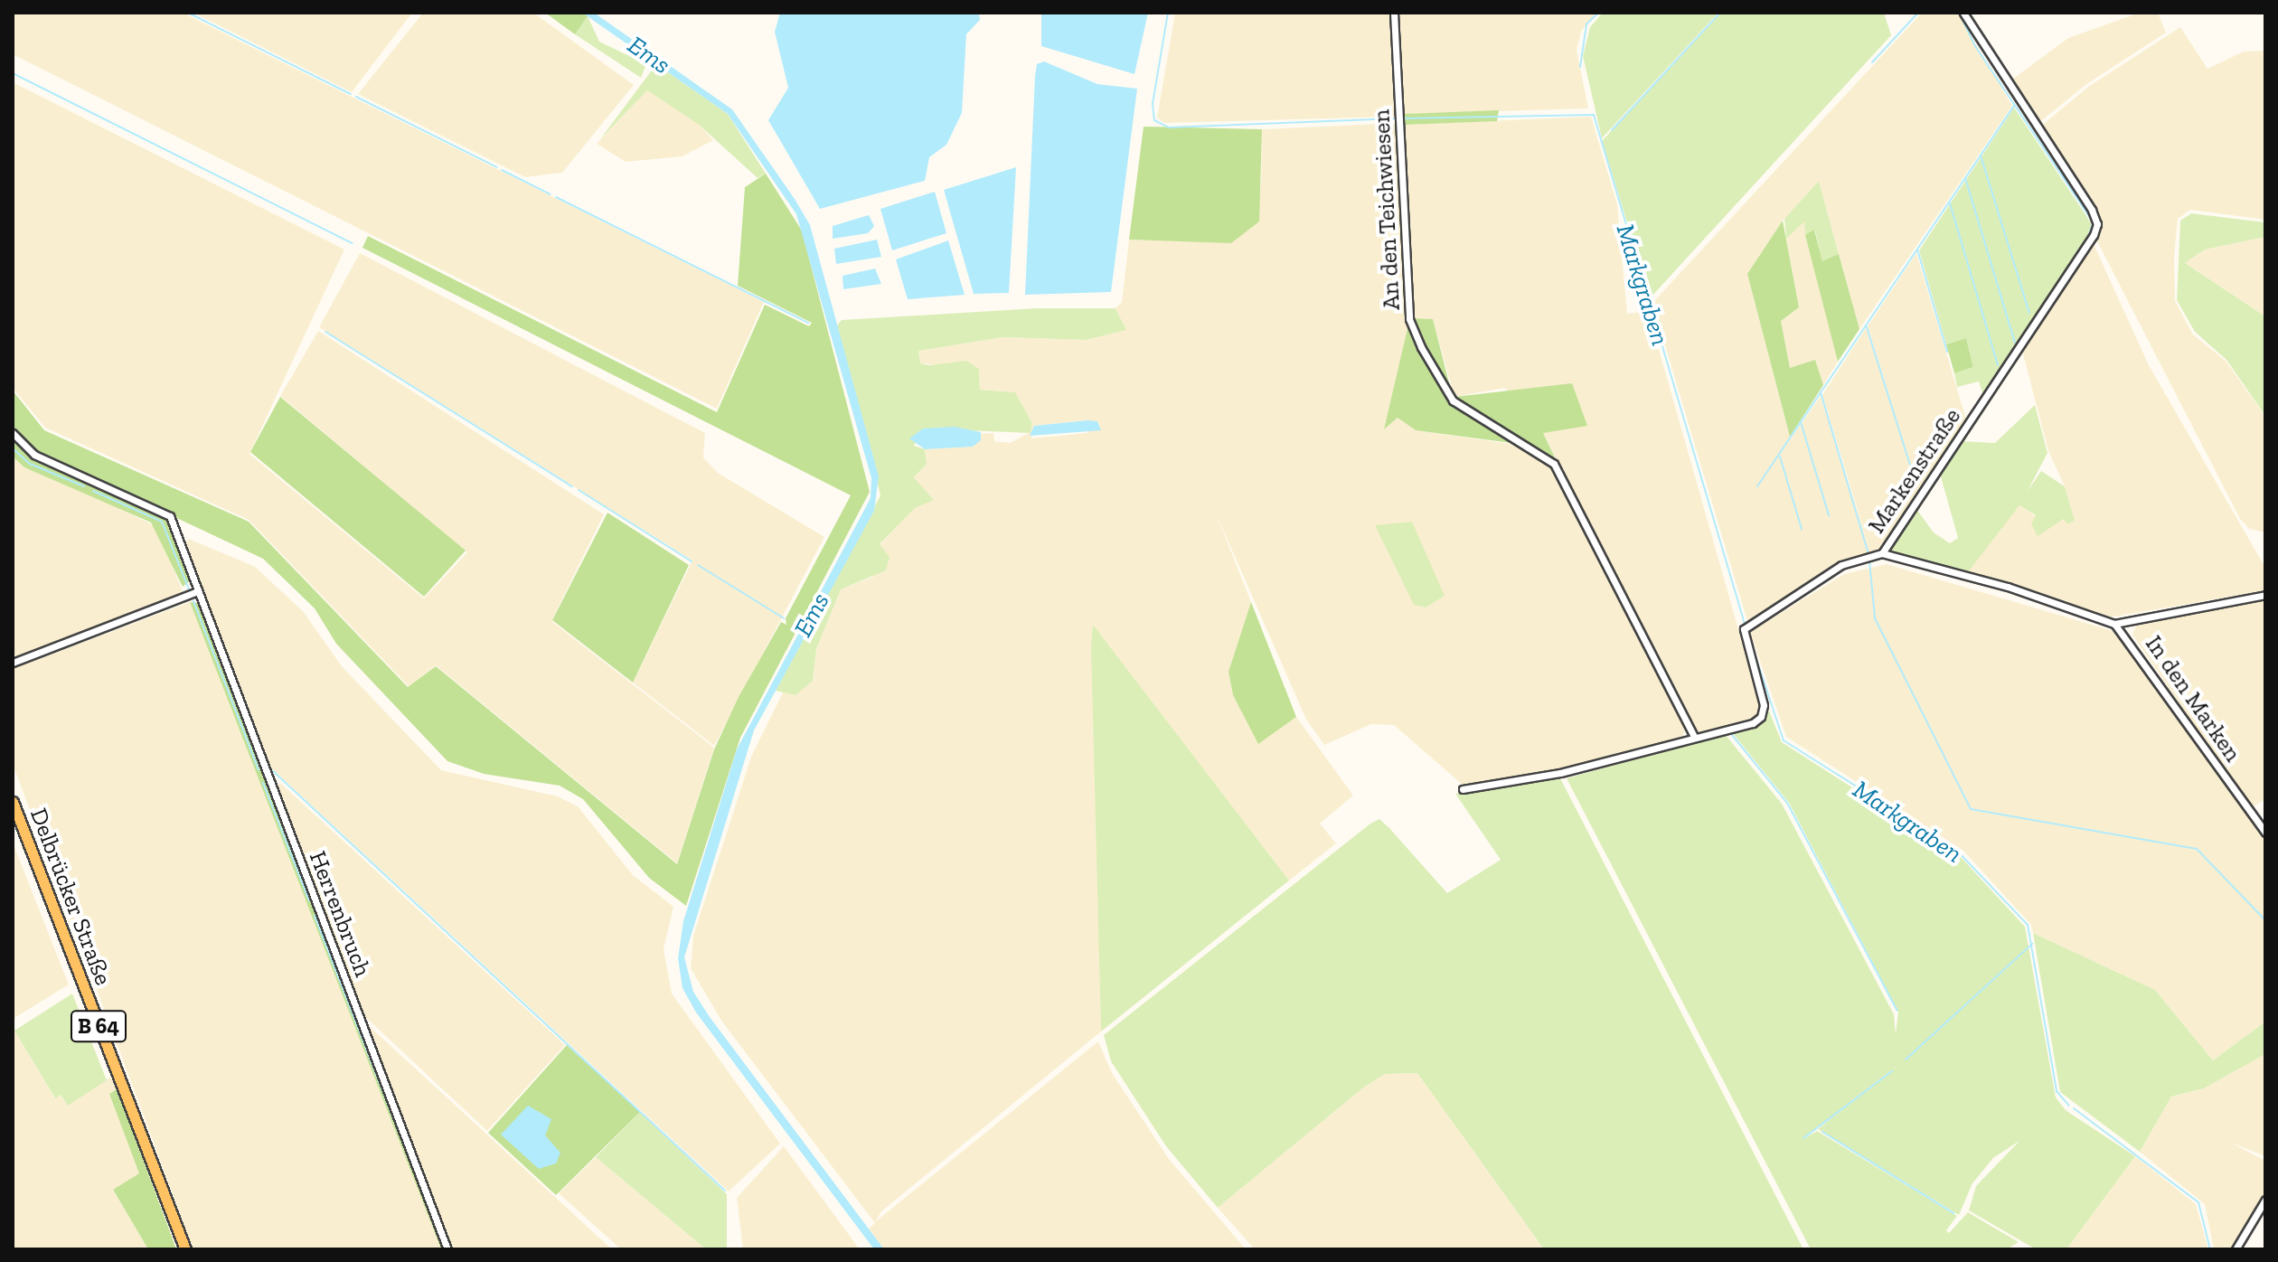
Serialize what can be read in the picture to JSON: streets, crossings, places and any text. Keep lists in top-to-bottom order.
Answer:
{
  "streets": {
    "main road": ["Delbrücker Straße", "B 64"],
    "street": [
      "An den Teichwiesen",
      "Markenstraße",
      "In den Marken",
      "Herrenbruch"
    ]
  },
  "crossings": [
    ["An den Teichwiesen", "Markenstraße"],
    ["Markenstraße", "In den Marken"]
  ],
  "water": ["Ems", "Markgraben"]
}
